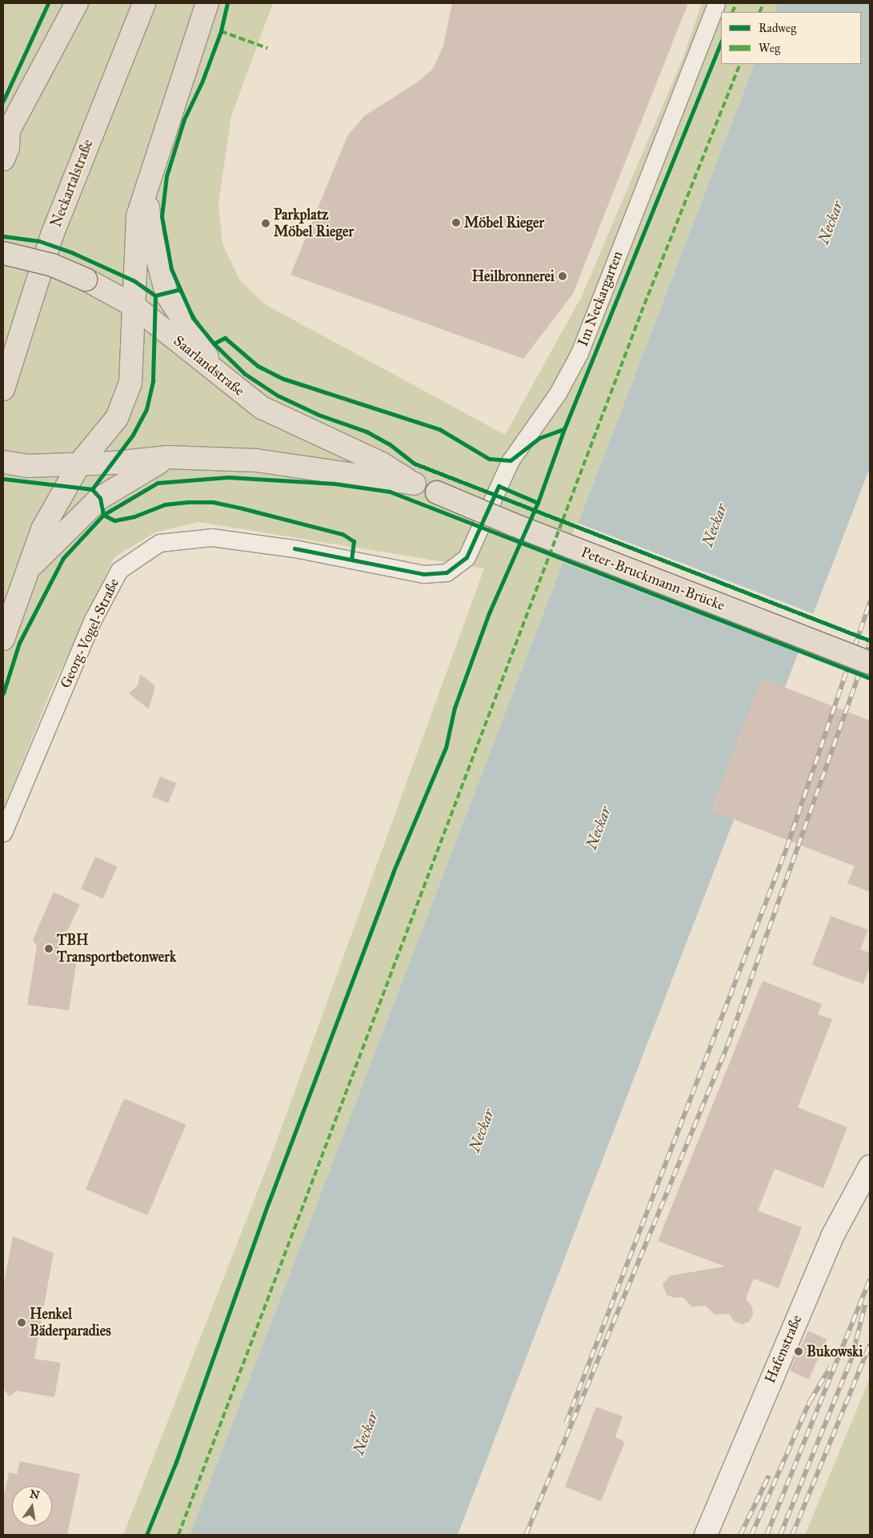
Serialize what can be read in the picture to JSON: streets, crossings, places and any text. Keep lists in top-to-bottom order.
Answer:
{
  "streets": {
    "main road": [
      "Neckartalstraße",
      "Saarlandstraße",
      "Peter-Bruckmann-Brücke",
      "Hafenstraße"
    ],
    "street": ["Im Neckargarten", "Georg-Vogel-Straße"]
  },
  "crossings": [
    ["Im Neckargarten", "Georg-Vogel-Straße"],
    ["Saarlandstraße", "Peter-Bruckmann-Brücke"]
  ],
  "water": ["Neckar"],
  "places": [
    "Möbel Rieger",
    "Parkplatz Möbel Rieger",
    "Heilbronnerei",
    "TBH Transportbetonwerk",
    "Henkel Bäderparadies",
    "Bukowski"
  ],
  "legend": ["Radweg", "Weg"],
  "north": "top"
}
